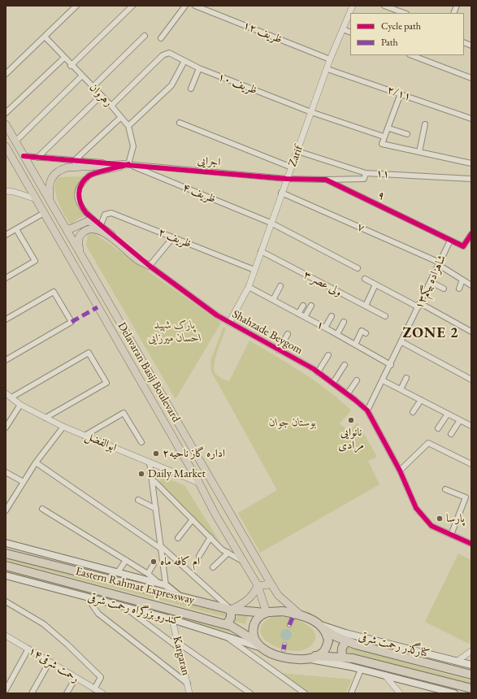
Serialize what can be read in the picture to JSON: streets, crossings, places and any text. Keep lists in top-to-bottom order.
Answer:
{
  "streets": {
    "highway": ["Eastern Rahmat Expressway"],
    "main road": ["Delavaran Basij Boulevard", "کندرو بزرگراه رحمت شرقی", "کنارگذر رحمت شرقی"],
    "street": [
      "ظریف ۱۲",
      "ظریف ۱۰",
      "۲/۱۱",
      "رهروان",
      "Zarif",
      "اجرایی",
      "۱۱",
      "ظریف ۴",
      "۹",
      "۷",
      "ظریف ۲",
      "شاهزاده بیگم۱۳",
      "ولی عصر ۳",
      "۱",
      "Shahzade Beygom",
      "ابوالفضل",
      "Kargaran",
      "۱۴رحمت شرقی"
    ]
  },
  "crossings": [
    ["ظریف ۱۲", "Zarif"],
    ["ظریف ۱۰", "رهروان"],
    ["ظریف ۱۰", "Zarif"],
    ["۲/۱۱", "Zarif"],
    ["رهروان", "اجرایی"],
    ["رهروان", "ظریف ۴"],
    ["رهروان", "Shahzade Beygom"],
    ["Zarif", "اجرایی"],
    ["Zarif", "۱۱"],
    ["Zarif", "ظریف ۴"],
    ["Zarif", "۹"],
    ["Zarif", "۷"],
    ["Zarif", "ظریف ۲"],
    ["Zarif", "ولی عصر ۳"],
    ["Zarif", "۱"],
    ["Zarif", "Shahzade Beygom"],
    ["اجرایی", "ظریف ۴"],
    ["اجرایی", "۹"],
    ["اجرایی", "Shahzade Beygom"],
    ["اجرایی", "Delavaran Basij Boulevard"],
    ["ظریف ۴", "Shahzade Beygom"],
    ["۹", "شاهزاده بیگم۱۳"],
    ["۷", "شاهزاده بیگم۱۳"],
    ["ظریف ۲", "Shahzade Beygom"],
    ["شاهزاده بیگم۱۳", "۱"],
    ["شاهزاده بیگم۱۳", "Shahzade Beygom"],
    ["Delavaran Basij Boulevard", "ابوالفضل"],
    ["Delavaran Basij Boulevard", "Eastern Rahmat Expressway"],
    ["Delavaran Basij Boulevard", "کندرو بزرگراه رحمت شرقی"],
    ["Delavaran Basij Boulevard", "کنارگذر رحمت شرقی"],
    ["Eastern Rahmat Expressway", "کندرو بزرگراه رحمت شرقی"],
    ["Eastern Rahmat Expressway", "کنارگذر رحمت شرقی"],
    ["کندرو بزرگراه رحمت شرقی", "کنارگذر رحمت شرقی"],
    ["کندرو بزرگراه رحمت شرقی", "Kargaran"]
  ],
  "districts": ["ZONE 2"],
  "parks": ["پارک شهید احسان میرزایی", "بوستان جوان"],
  "places": [
    "نانوایی مرادی",
    "اداره گاز ناحیه۲",
    "Daily Market",
    "پارسا",
    "ام کافه ماه"
  ],
  "legend": ["Cycle path", "Path"]
}
